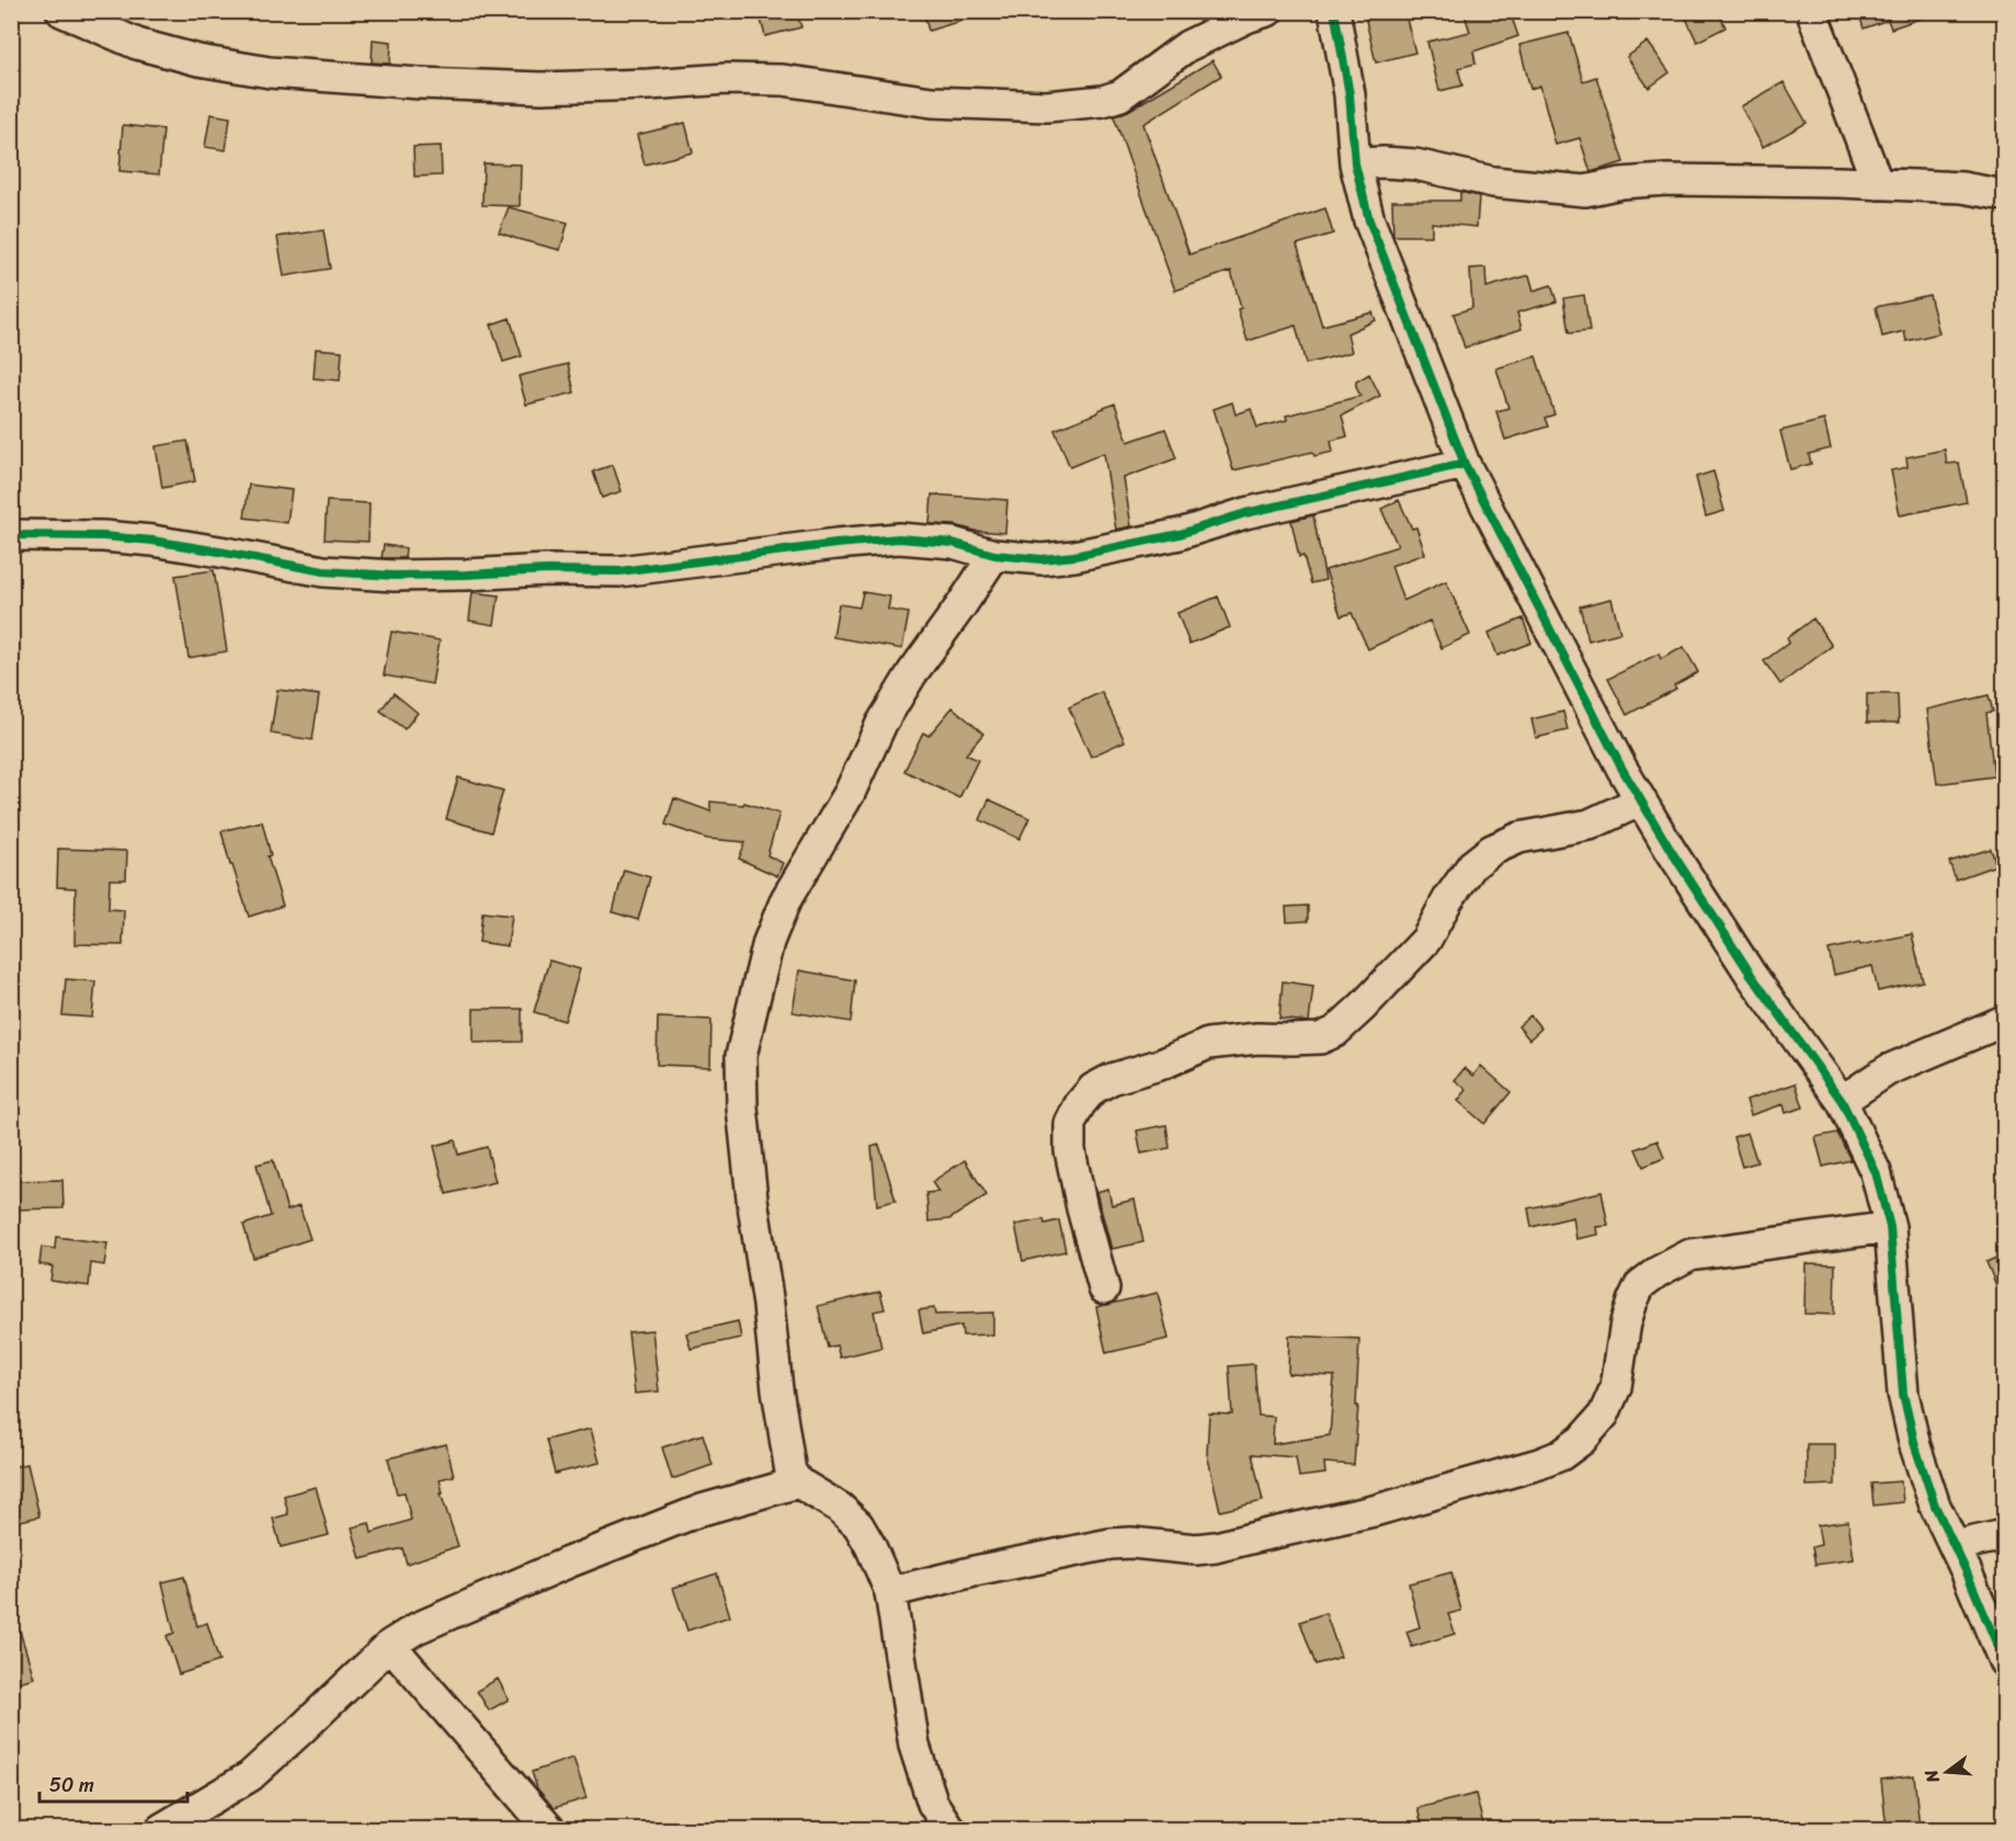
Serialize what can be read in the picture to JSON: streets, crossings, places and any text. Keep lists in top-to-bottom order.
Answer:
{
  "scale_bar": "50 m",
  "north": "left"
}
